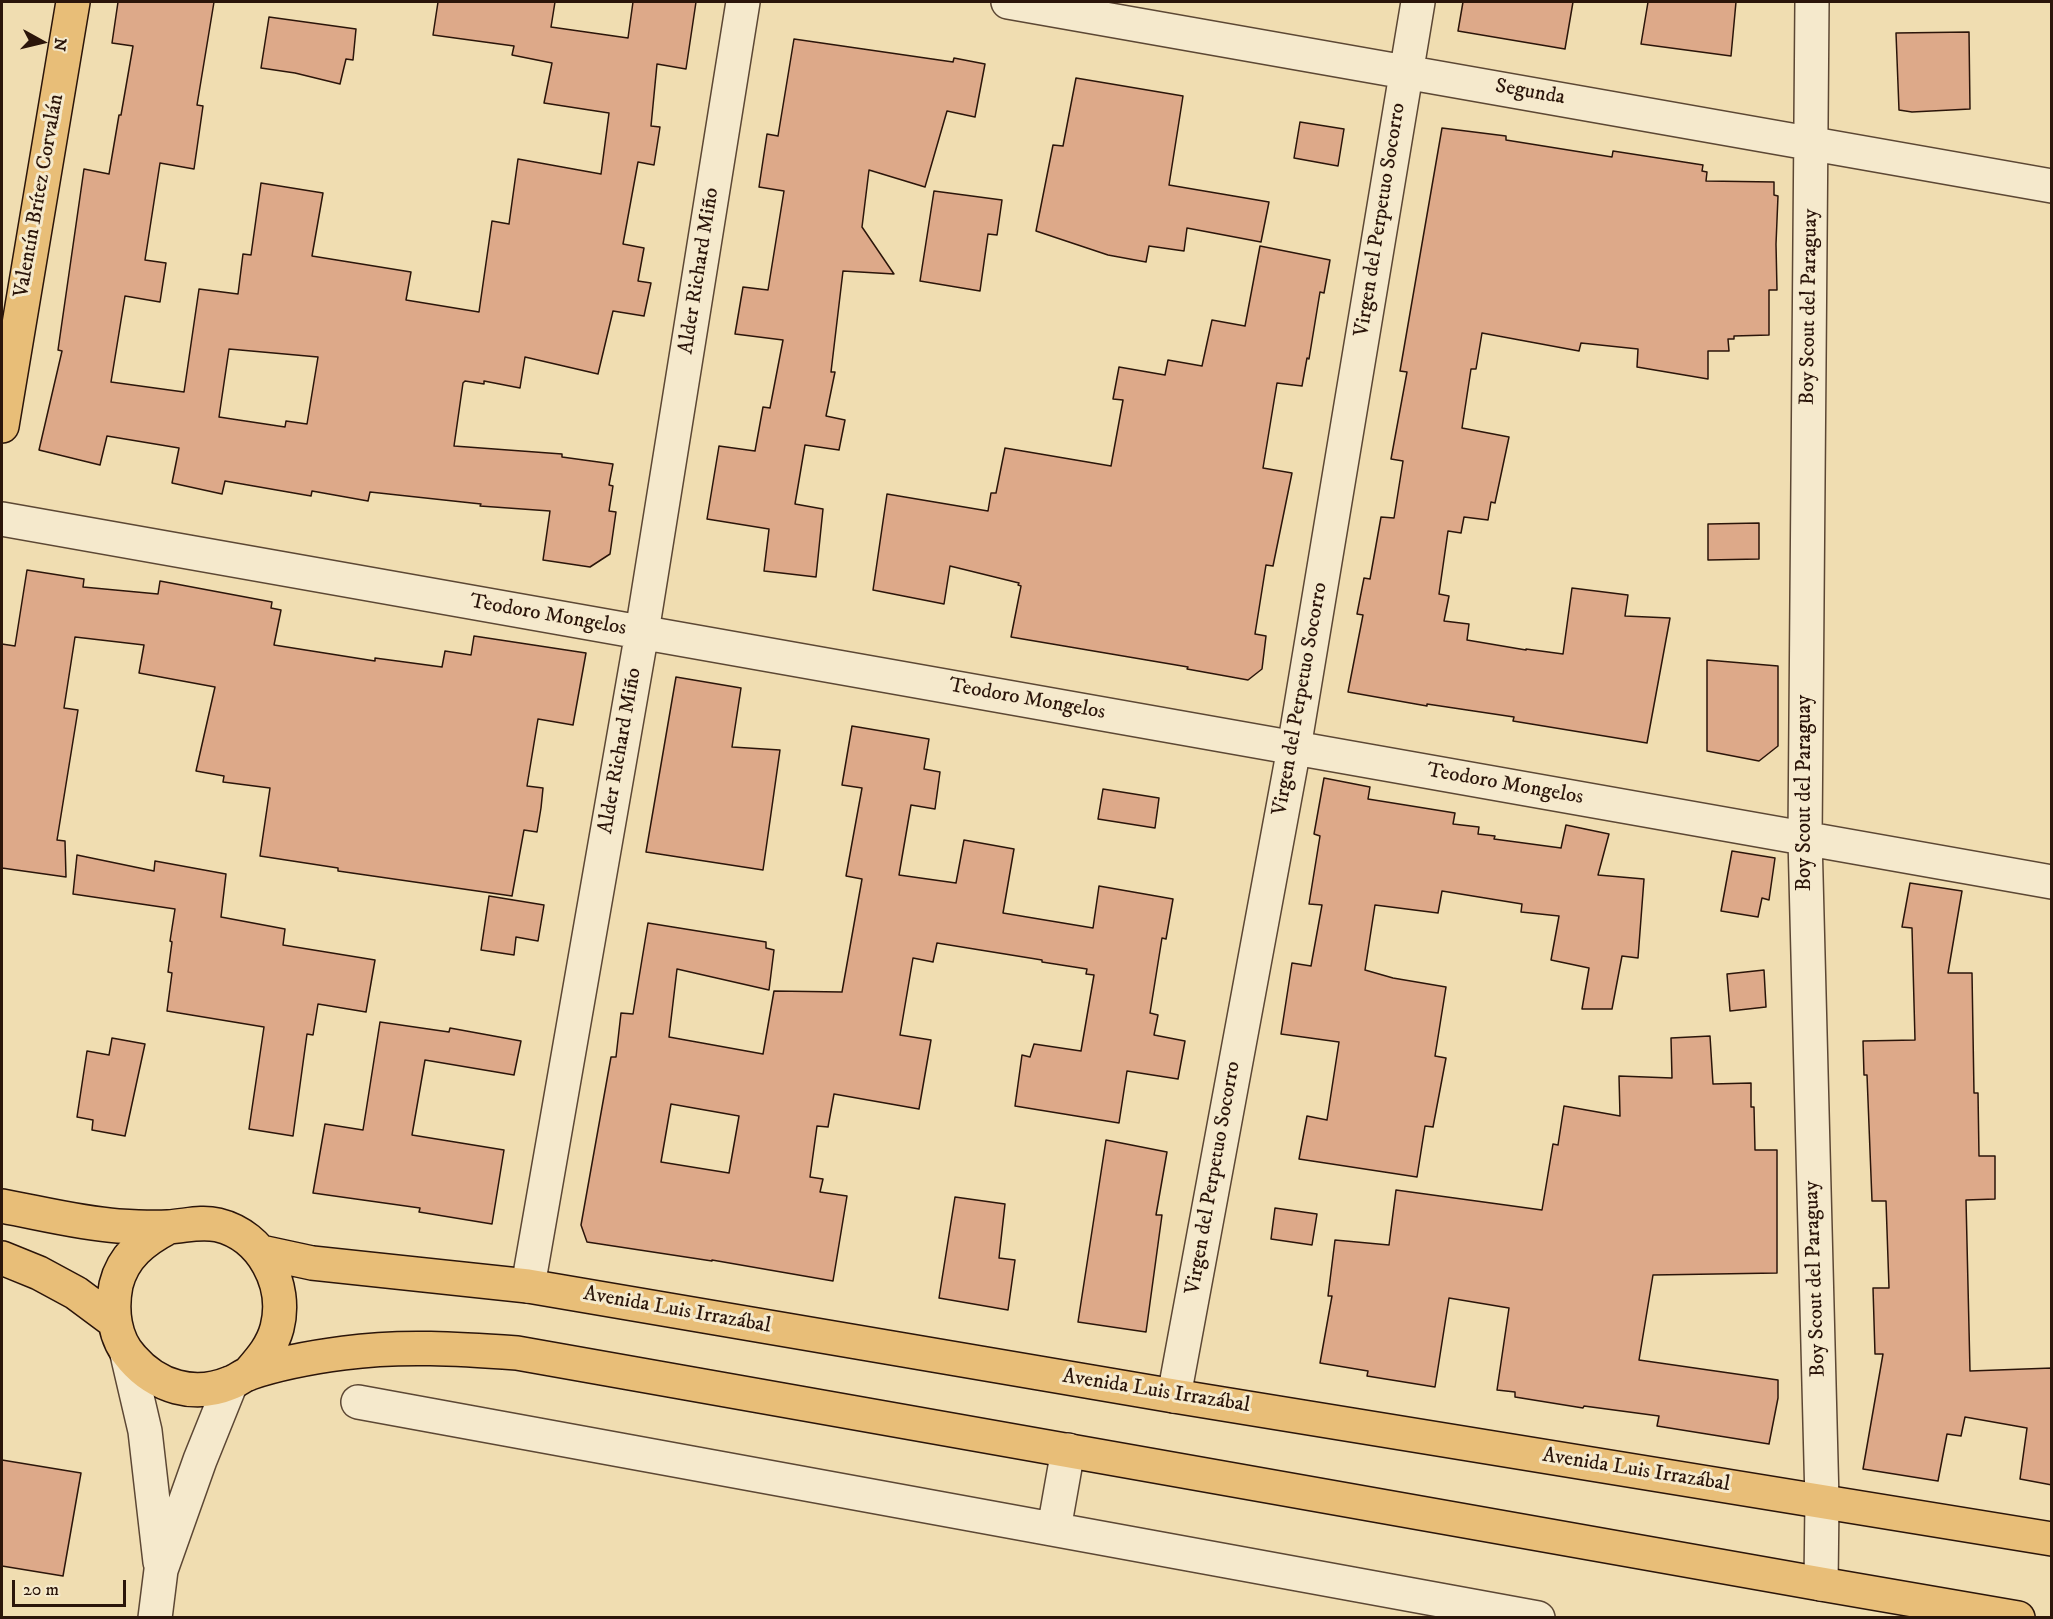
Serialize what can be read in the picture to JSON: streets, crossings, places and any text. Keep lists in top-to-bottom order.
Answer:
{
  "streets": {
    "main road": ["Valentín Brítez Corvalán", "Avenida Luis Irrazábal"],
    "street": [
      "Segunda",
      "Virgen del Perpetuo Socorro",
      "Alder Richard Miño",
      "Boy Scout del Paraguay",
      "Teodoro Mongelos"
    ]
  },
  "crossings": [
    ["Segunda", "Virgen del Perpetuo Socorro"],
    ["Segunda", "Boy Scout del Paraguay"],
    ["Virgen del Perpetuo Socorro", "Teodoro Mongelos"],
    ["Virgen del Perpetuo Socorro", "Avenida Luis Irrazábal"],
    ["Alder Richard Miño", "Teodoro Mongelos"],
    ["Alder Richard Miño", "Avenida Luis Irrazábal"],
    ["Boy Scout del Paraguay", "Teodoro Mongelos"],
    ["Boy Scout del Paraguay", "Avenida Luis Irrazábal"]
  ],
  "scale_bar": "20 m",
  "north": "right"
}
